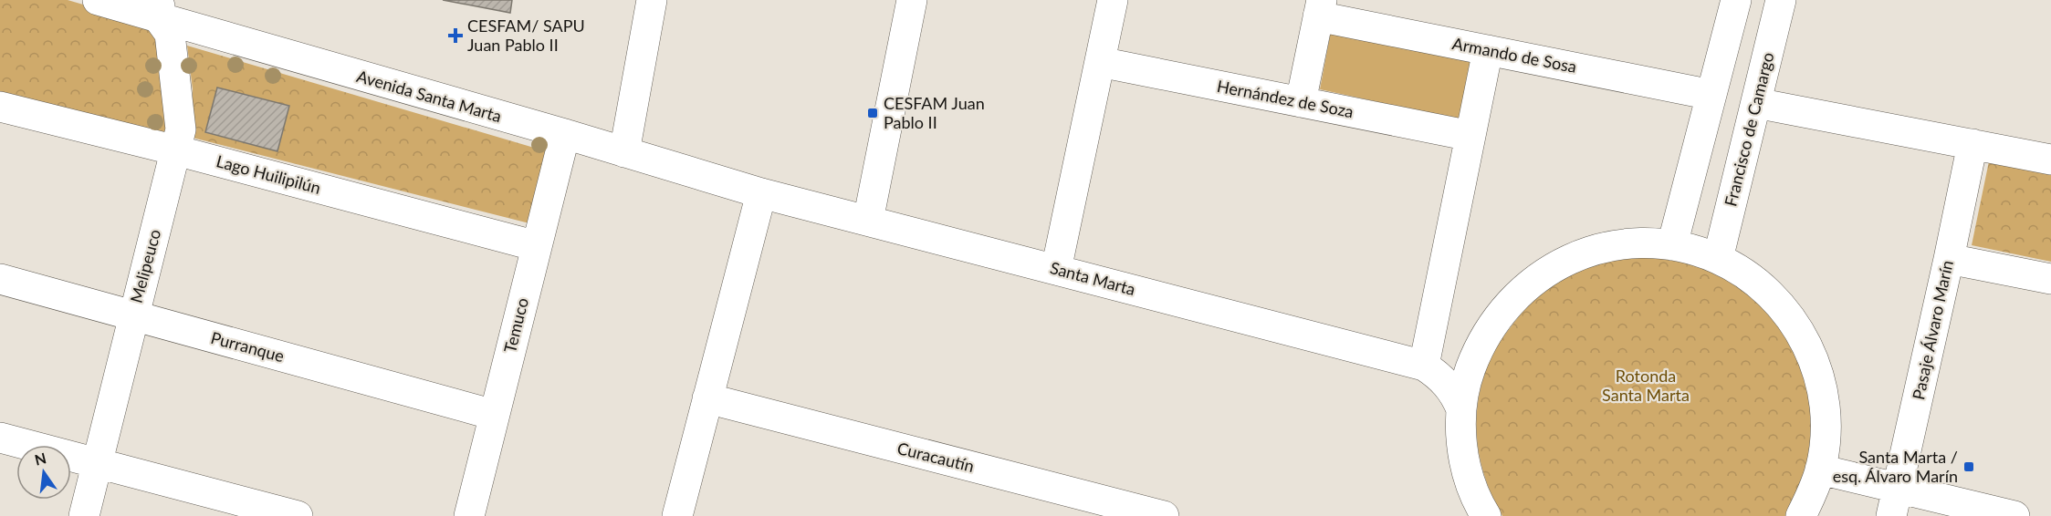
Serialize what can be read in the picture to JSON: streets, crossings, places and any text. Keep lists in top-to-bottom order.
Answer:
{
  "streets": {
    "street": [
      "Armando de Sosa",
      "Avenida Santa Marta",
      "Hernández de Soza",
      "Francisco de Camargo",
      "Lago Huilipilún",
      "Melipeuco",
      "Santa Marta",
      "Temuco",
      "Pasaje Álvaro Marín",
      "Purranque",
      "Curacautín"
    ]
  },
  "crossings": [
    ["Avenida Santa Marta", "Melipeuco"],
    ["Avenida Santa Marta", "Santa Marta"],
    ["Avenida Santa Marta", "Temuco"],
    ["Lago Huilipilún", "Melipeuco"],
    ["Lago Huilipilún", "Temuco"],
    ["Melipeuco", "Purranque"],
    ["Temuco", "Purranque"]
  ],
  "parks": ["Rotonda Santa Marta"],
  "places": {
    "health": ["CESFAM/ SAPU Juan Pablo II"],
    "transit": ["CESFAM Juan Pablo II", "Santa Marta / esq. Álvaro Marín"]
  },
  "north": "top"
}
